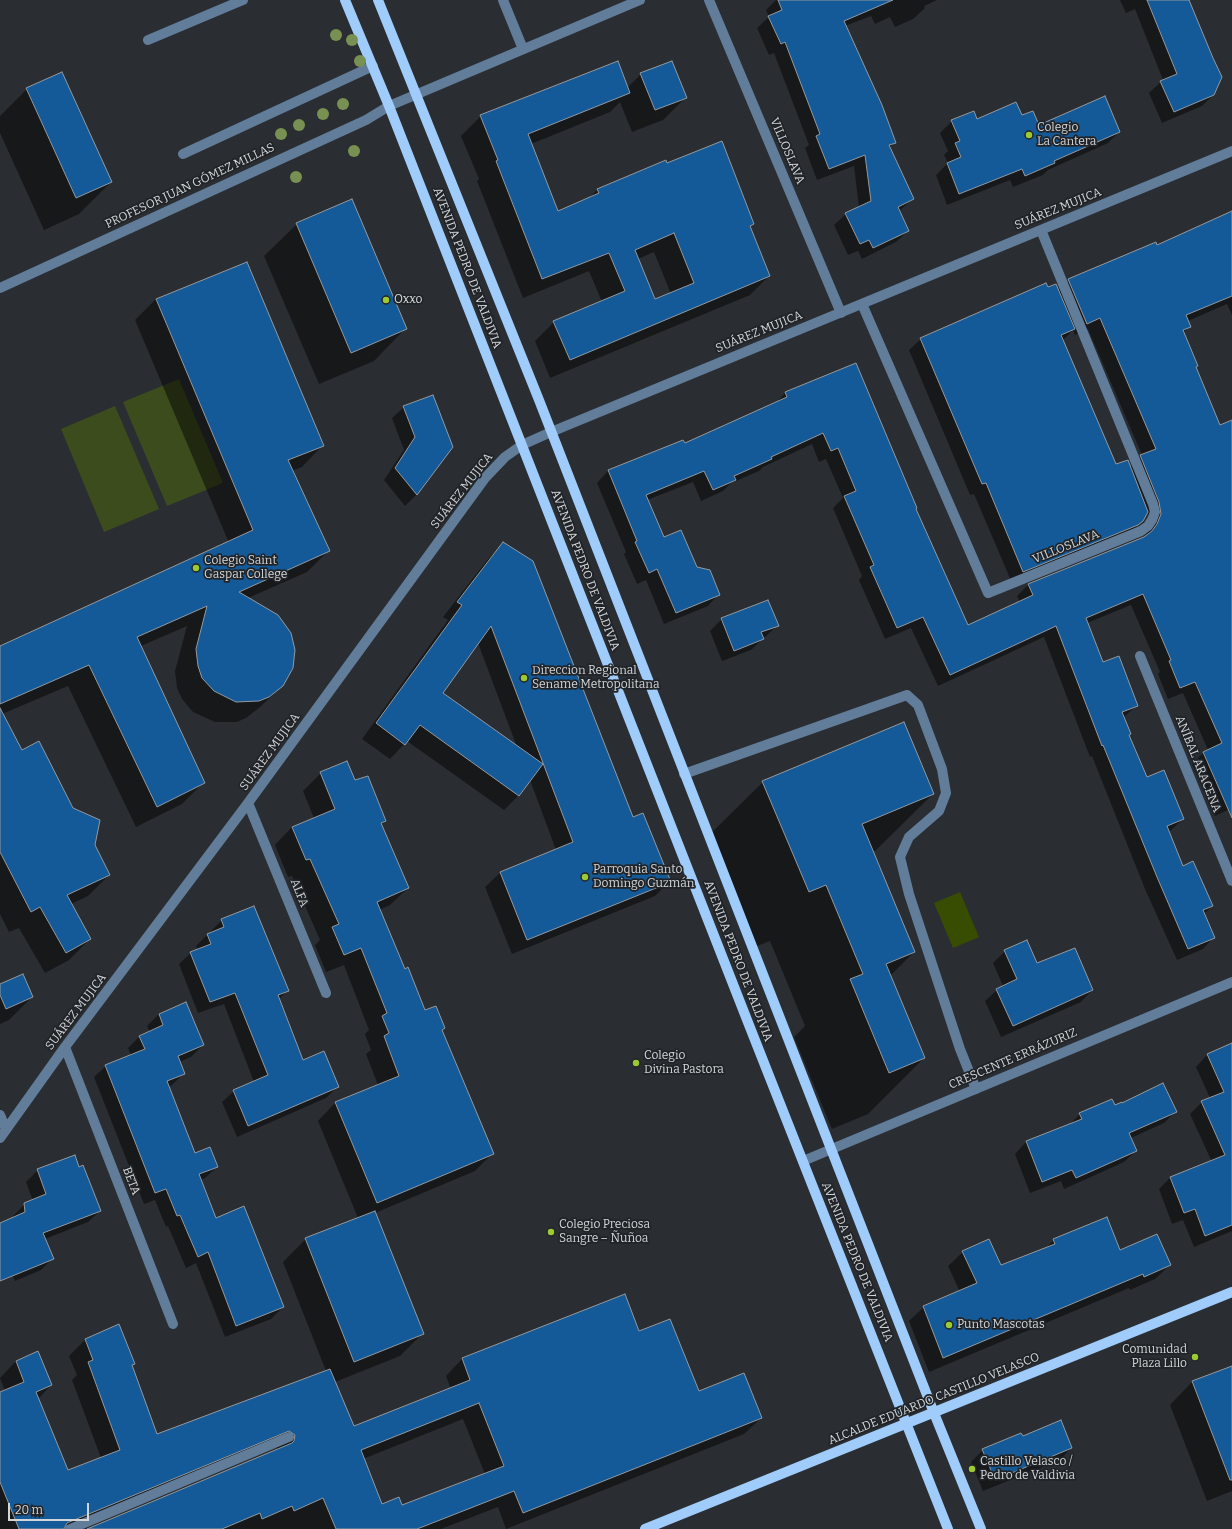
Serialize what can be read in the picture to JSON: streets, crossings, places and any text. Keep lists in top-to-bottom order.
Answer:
{
  "streets": {
    "main road": ["AVENIDA PEDRO DE VALDIVIA", "ALCALDE EDUARDO CASTILLO VELASCO"],
    "street": [
      "VILLOSLAVA",
      "PROFESOR JUAN GÓMEZ MILLAS",
      "SUÁREZ MUJICA",
      "ANÍBAL ARACENA",
      "ALFA",
      "CRESCENTE ERRÁZURIZ",
      "BETA"
    ]
  },
  "crossings": [
    ["VILLOSLAVA", "SUÁREZ MUJICA"],
    ["PROFESOR JUAN GÓMEZ MILLAS", "AVENIDA PEDRO DE VALDIVIA"],
    ["SUÁREZ MUJICA", "AVENIDA PEDRO DE VALDIVIA"],
    ["SUÁREZ MUJICA", "ALFA"],
    ["SUÁREZ MUJICA", "BETA"],
    ["AVENIDA PEDRO DE VALDIVIA", "CRESCENTE ERRÁZURIZ"],
    ["AVENIDA PEDRO DE VALDIVIA", "ALCALDE EDUARDO CASTILLO VELASCO"]
  ],
  "places": [
    "Colegio La Cantera",
    "Oxxo",
    "Colegio Saint Gaspar College",
    "Direccion Regional Sename Metropolitana",
    "Parroquia Santo Domingo Guzmán",
    "Colegio Divina Pastora",
    "Colegio Preciosa Sangre – Ñuñoa",
    "Punto Mascotas",
    "Comunidad Plaza Lillo",
    "Castillo Velasco / Pedro de Valdivia"
  ],
  "scale_bar": "20 m"
}
